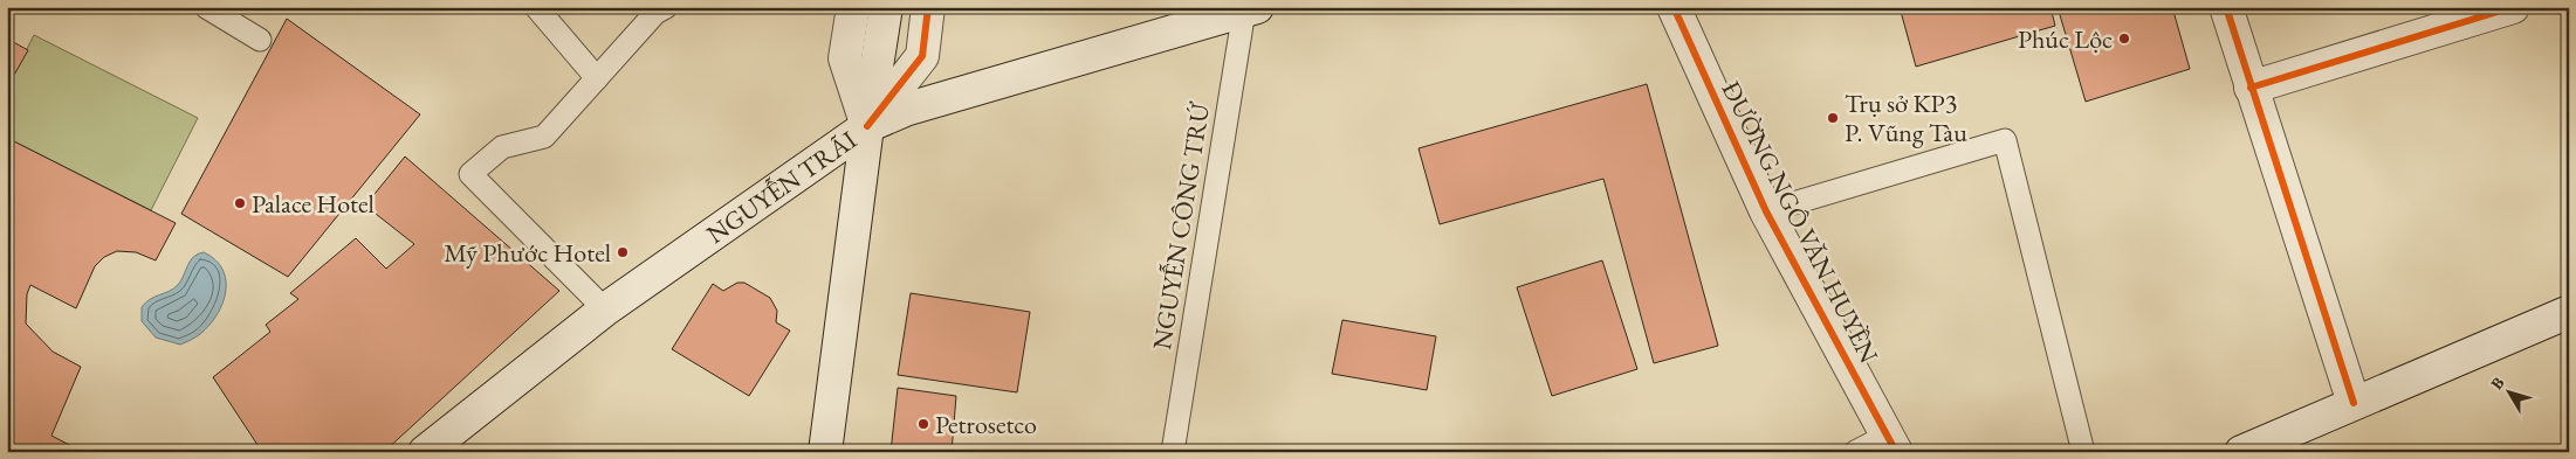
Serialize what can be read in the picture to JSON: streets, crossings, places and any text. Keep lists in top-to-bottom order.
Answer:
{
  "streets": {
    "main road": ["NGUYỄN TRÃI", "ĐƯỜNG NGÔ VĂN HUYỀN"],
    "lane": ["NGUYỄN CÔNG TRỨ"]
  },
  "crossings": [
    ["NGUYỄN TRÃI", "NGUYỄN CÔNG TRỨ"]
  ],
  "places": [
    "Phúc Lộc",
    "Trụ sở KP3 P. Vũng Tàu",
    "Palace Hotel",
    "Mỹ Phước Hotel",
    "Petrosetco"
  ],
  "north": "top left"
}
